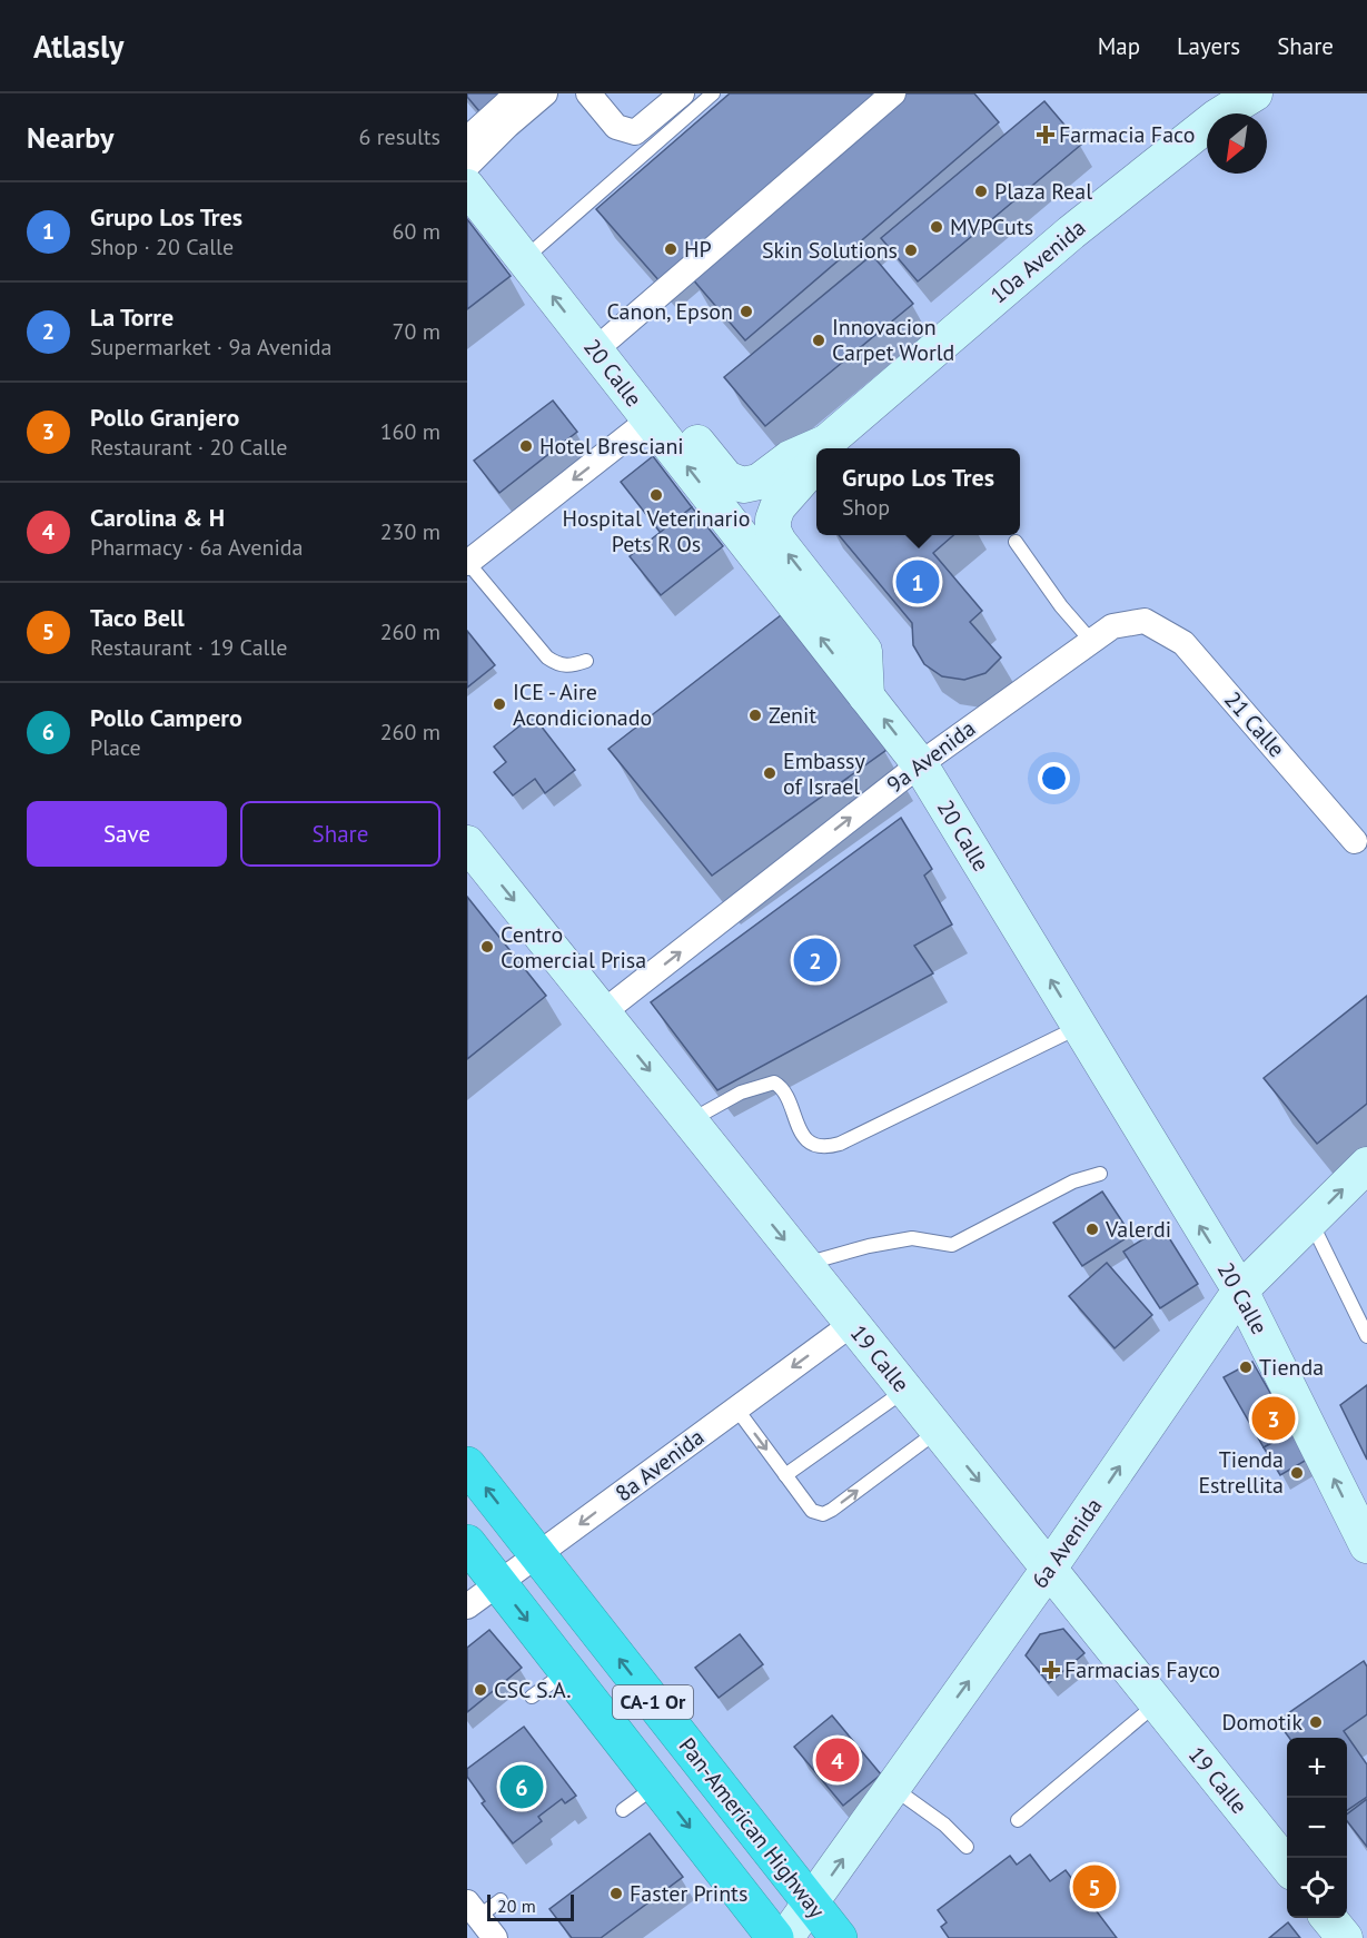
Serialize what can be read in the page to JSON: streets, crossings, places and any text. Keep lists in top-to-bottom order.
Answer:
{
  "streets": {
    "highway": ["CA-1 Or", "Pan-American Highway"],
    "street": [
      "10a Avenida",
      "20 Calle",
      "21 Calle",
      "9a Avenida",
      "19 Calle",
      "8a Avenida",
      "6a Avenida"
    ]
  },
  "crossings": [
    ["10a Avenida", "20 Calle"],
    ["20 Calle", "9a Avenida"],
    ["20 Calle", "6a Avenida"],
    ["21 Calle", "9a Avenida"],
    ["9a Avenida", "19 Calle"],
    ["19 Calle", "8a Avenida"],
    ["19 Calle", "6a Avenida"],
    ["8a Avenida", "CA-1 Or"],
    ["8a Avenida", "Pan-American Highway"],
    ["6a Avenida", "Pan-American Highway"]
  ],
  "one_way": [
    "20 Calle",
    "9a Avenida",
    "19 Calle",
    "8a Avenida",
    "6a Avenida"
  ],
  "places": {
    "health": ["Farmacia Faco", "Farmacias Fayco"],
    "other": [
      "Plaza Real",
      "MVPCuts",
      "HP",
      "Skin Solutions",
      "Canon, Epson",
      "Innovacion Carpet World",
      "Hotel Bresciani",
      "Hospital Veterinario Pets R Os",
      "ICE - Aire Acondicionado",
      "Zenit",
      "Embassy of Israel",
      "Centro Comercial Prisa",
      "Valerdi",
      "Tienda",
      "Tienda Estrellita",
      "CSC S.A.",
      "Domotik",
      "Faster Prints"
    ]
  },
  "scale_bar": "20 m",
  "north": "bottom left",
  "page": {
    "header": "Atlasly",
    "nav": ["Map", "Layers", "Share"],
    "heading": ["Nearby", "6 results"],
    "list": [
      {
        "mark": "1",
        "name": "Grupo Los Tres",
        "note": "Shop · 20 Calle",
        "value": "60 m"
      },
      {
        "mark": "2",
        "name": "La Torre",
        "note": "Supermarket · 9a Avenida",
        "value": "70 m"
      },
      {
        "mark": "3",
        "name": "Pollo Granjero",
        "note": "Restaurant · 20 Calle",
        "value": "160 m"
      },
      {
        "mark": "4",
        "name": "Carolina & H",
        "note": "Pharmacy · 6a Avenida",
        "value": "230 m"
      },
      {
        "mark": "5",
        "name": "Taco Bell",
        "note": "Restaurant · 19 Calle",
        "value": "260 m"
      },
      {
        "mark": "6",
        "name": "Pollo Campero",
        "note": "Place",
        "value": "260 m"
      }
    ],
    "popup": ["Grupo Los Tres", "Shop"],
    "pins": [
      "1",
      "2",
      "3",
      "4",
      "6",
      "5"
    ],
    "buttons": ["Save", "Share"],
    "map_buttons": ["+", "−"],
    "scale": "20 m"
  }
}
